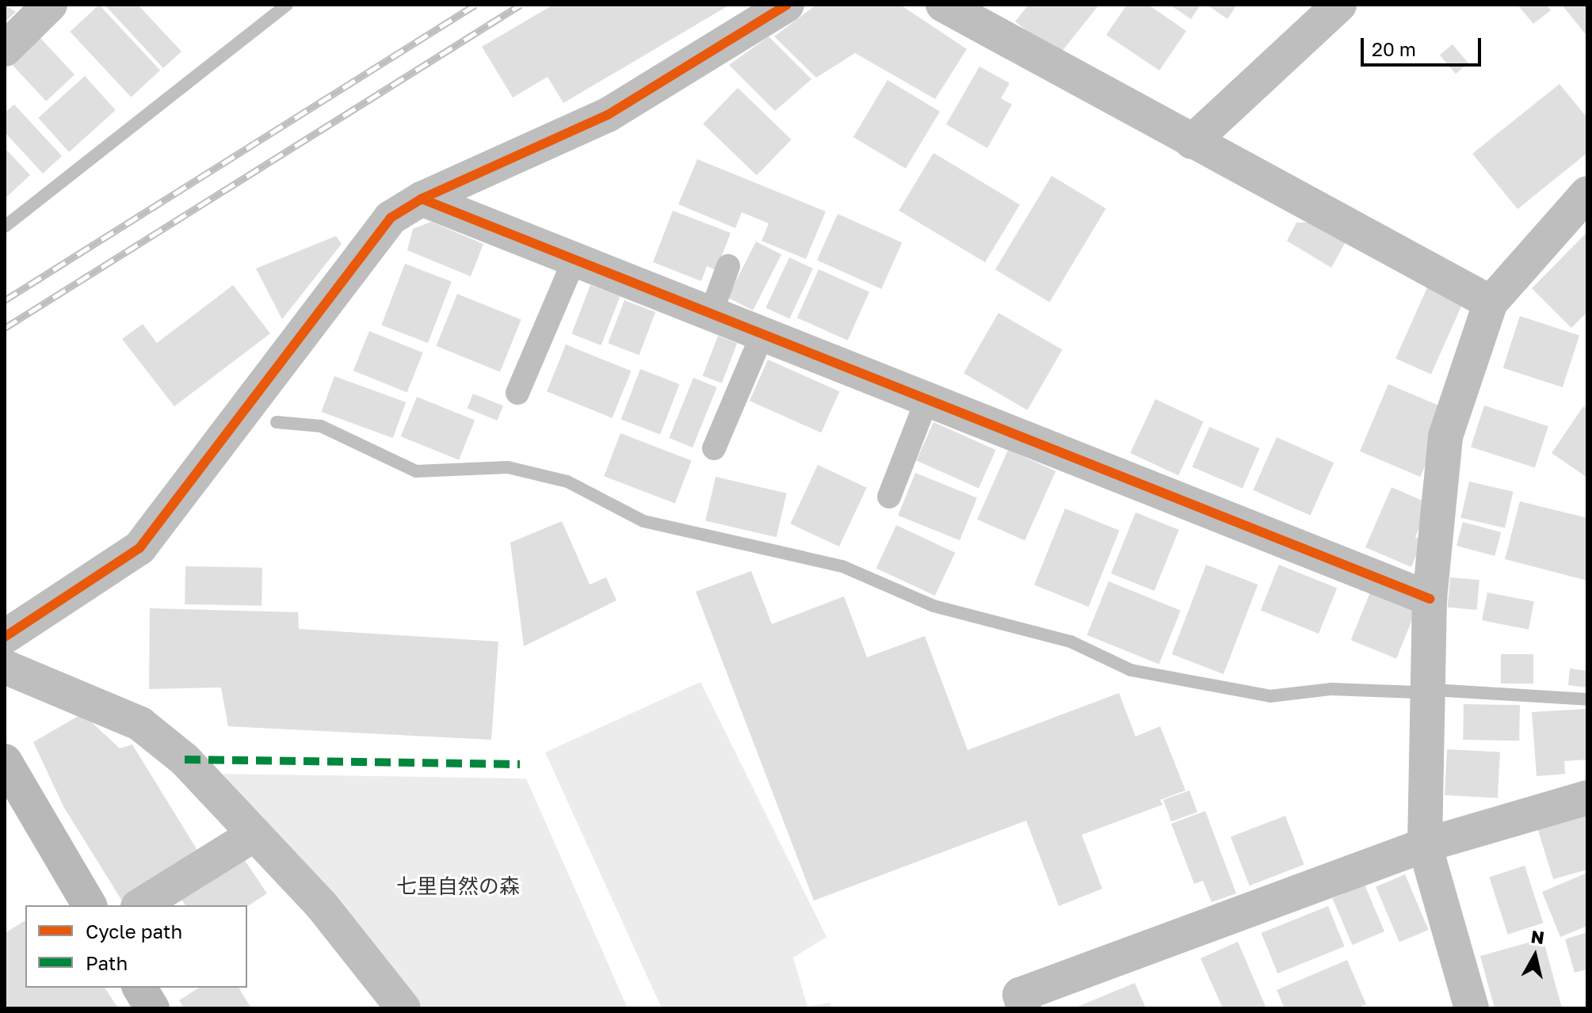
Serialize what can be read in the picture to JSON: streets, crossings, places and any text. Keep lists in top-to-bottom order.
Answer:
{
  "parks": ["七里自然の森"],
  "legend": ["Cycle path", "Path"],
  "scale_bar": "20 m",
  "north": "top"
}
